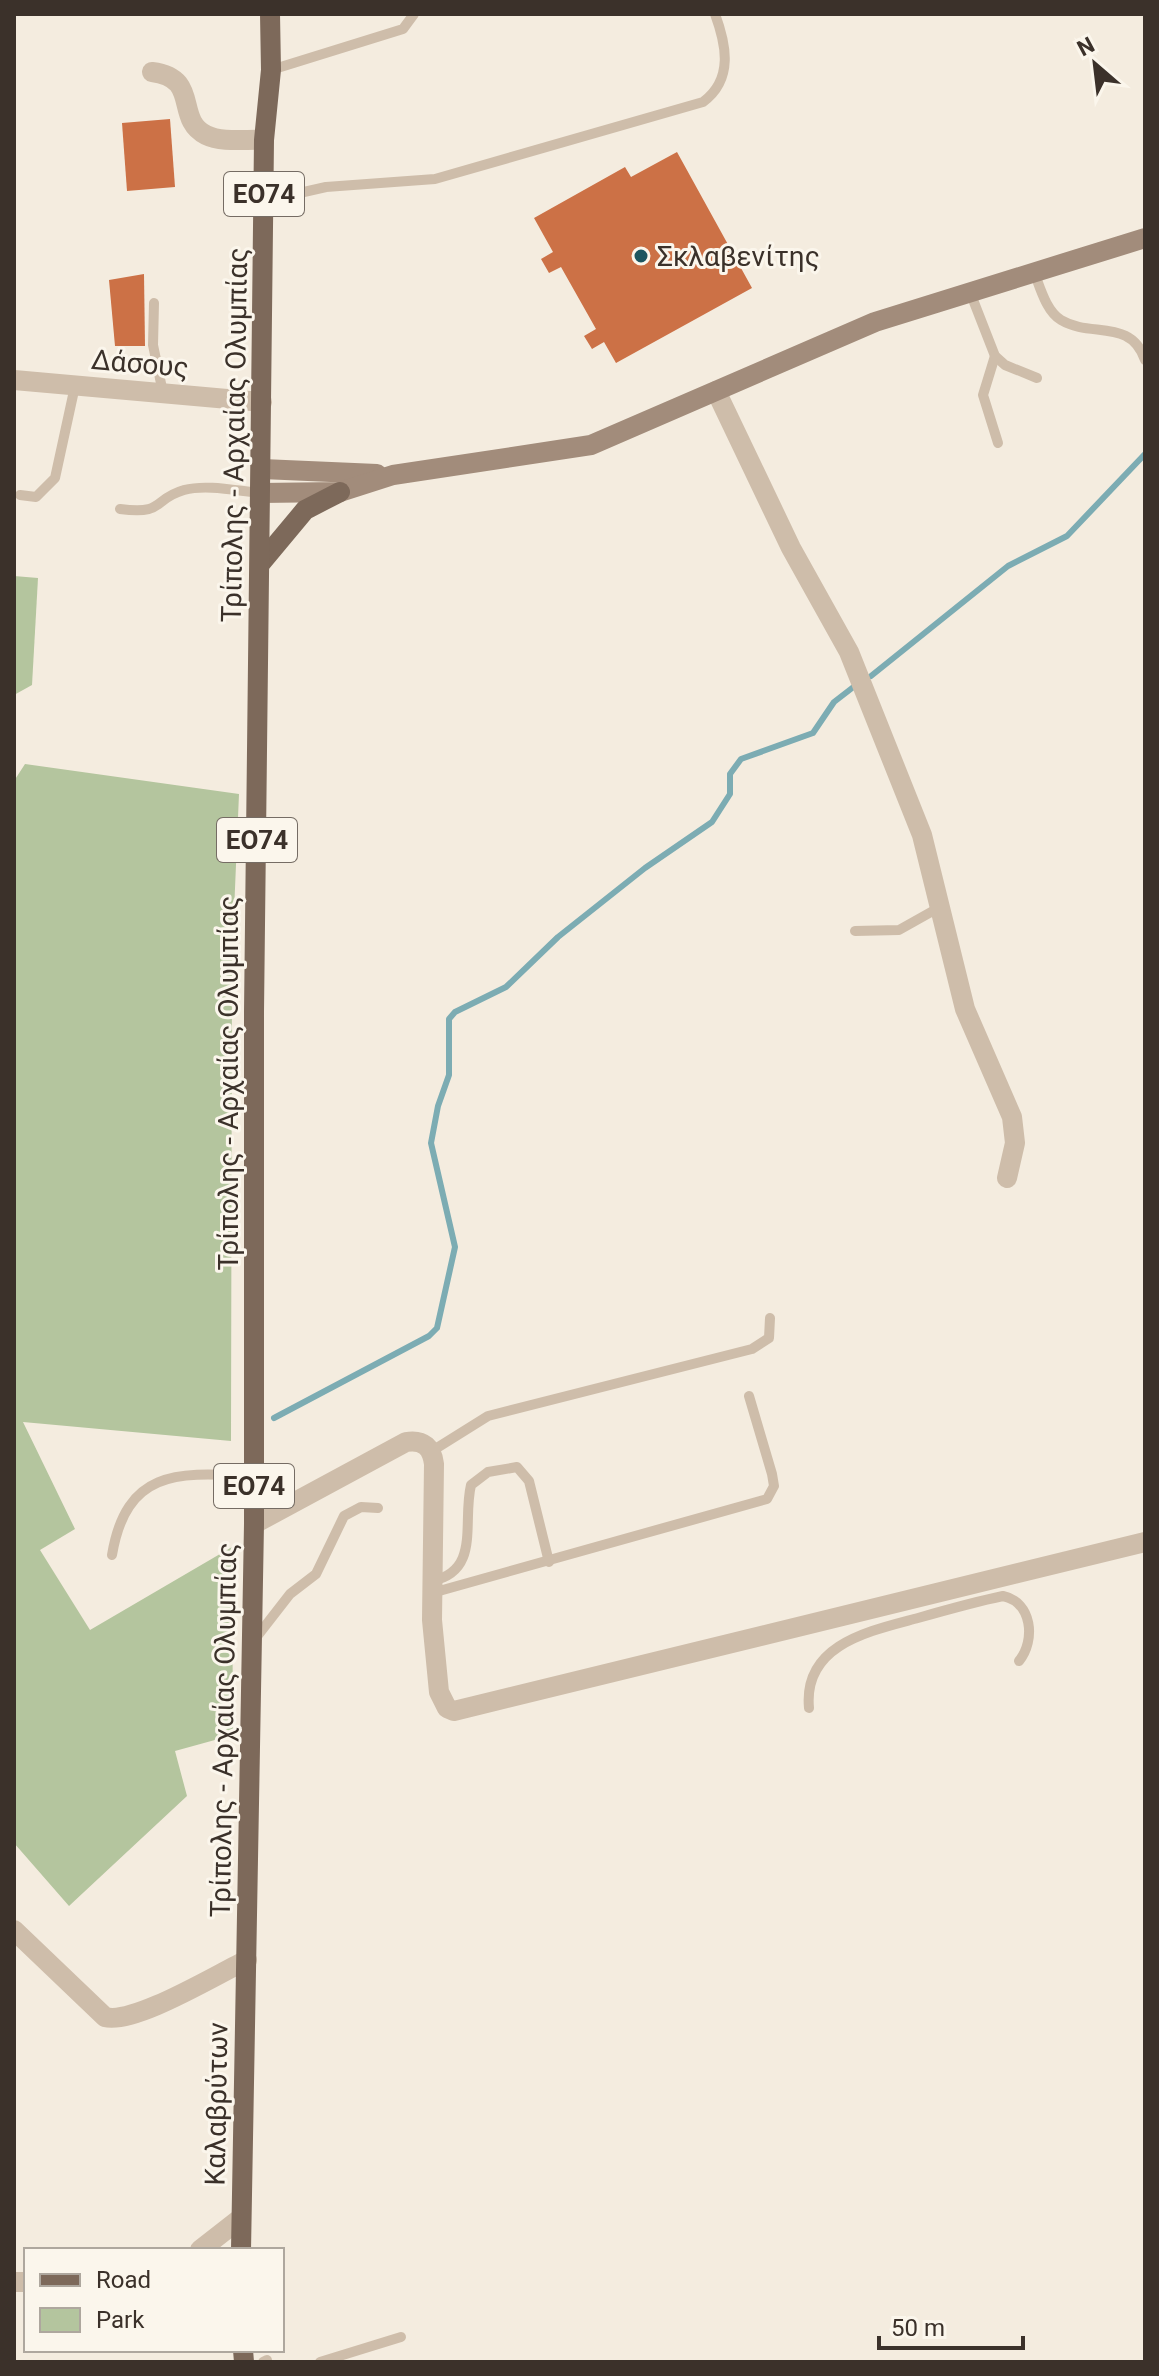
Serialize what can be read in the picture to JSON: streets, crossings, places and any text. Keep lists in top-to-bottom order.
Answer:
{
  "streets": {
    "main road": ["ΕΟ74", "Τρίπολης - Αρχαίας Ολυμπίας", "Καλαβρύτων"],
    "street": ["Δάσους"]
  },
  "crossings": [
    ["Δάσους", "Τρίπολης - Αρχαίας Ολυμπίας"],
    ["Τρίπολης - Αρχαίας Ολυμπίας", "Καλαβρύτων"]
  ],
  "places": ["Σκλαβενίτης"],
  "legend": ["Road", "Park"],
  "scale_bar": "50 m",
  "north": "top left"
}
